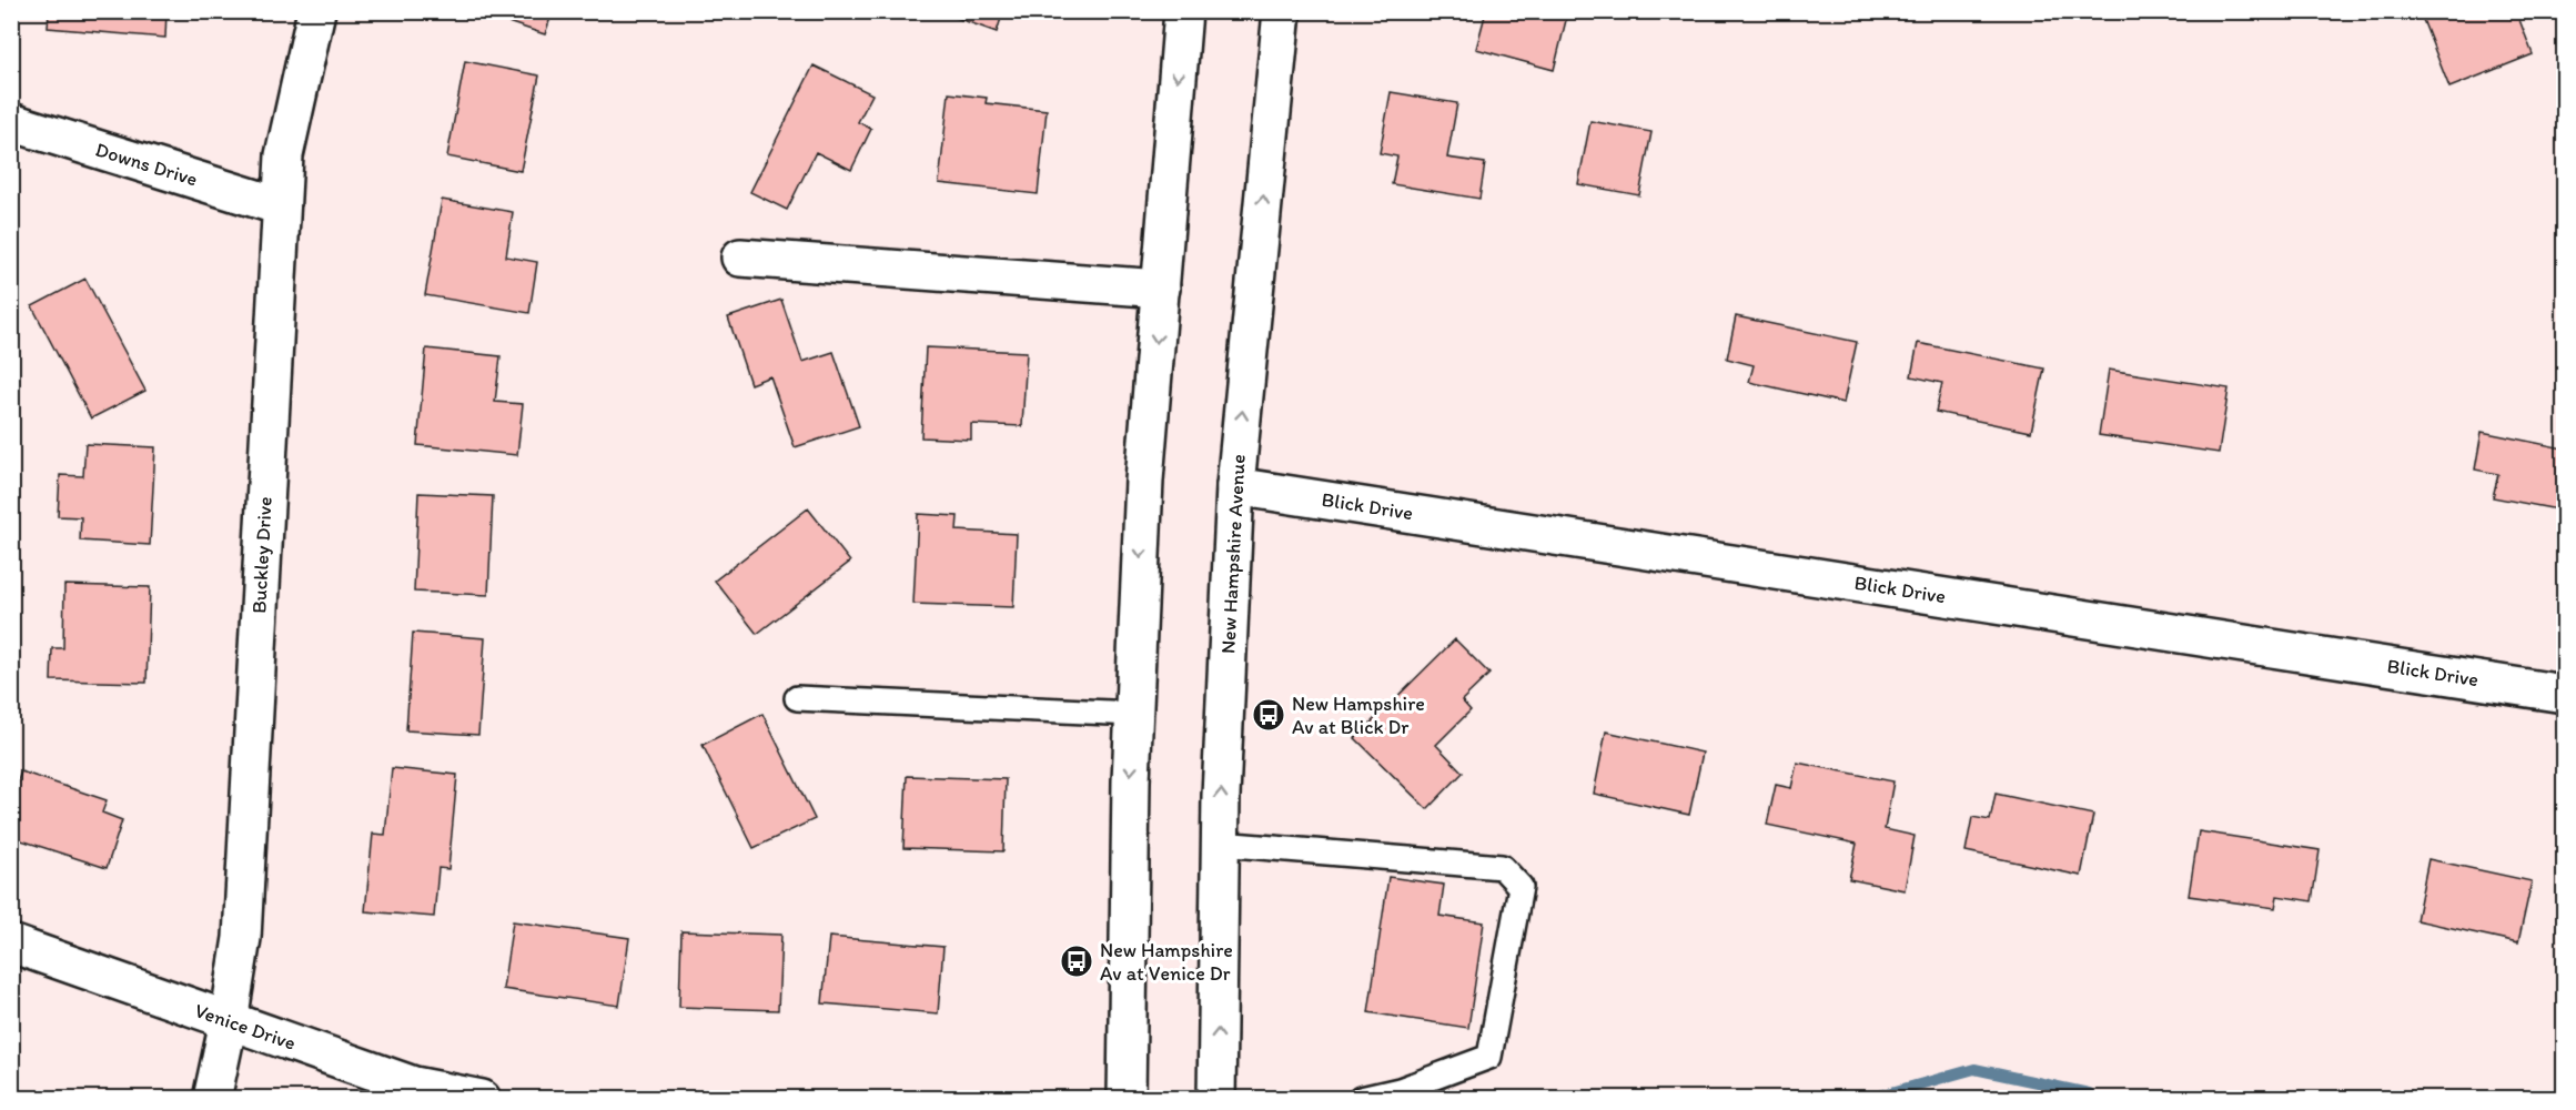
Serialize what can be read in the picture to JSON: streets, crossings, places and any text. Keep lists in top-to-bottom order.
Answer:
{
  "streets": {
    "street": [
      "Downs Drive",
      "Blick Drive",
      "New Hampshire Avenue",
      "Buckley Drive",
      "Venice Drive"
    ]
  },
  "crossings": [
    ["Downs Drive", "Buckley Drive"],
    ["Blick Drive", "New Hampshire Avenue"],
    ["Buckley Drive", "Venice Drive"]
  ],
  "places": {
    "bus stop": ["New Hampshire Av at Blick Dr", "New Hampshire Av at Venice Dr"]
  }
}
